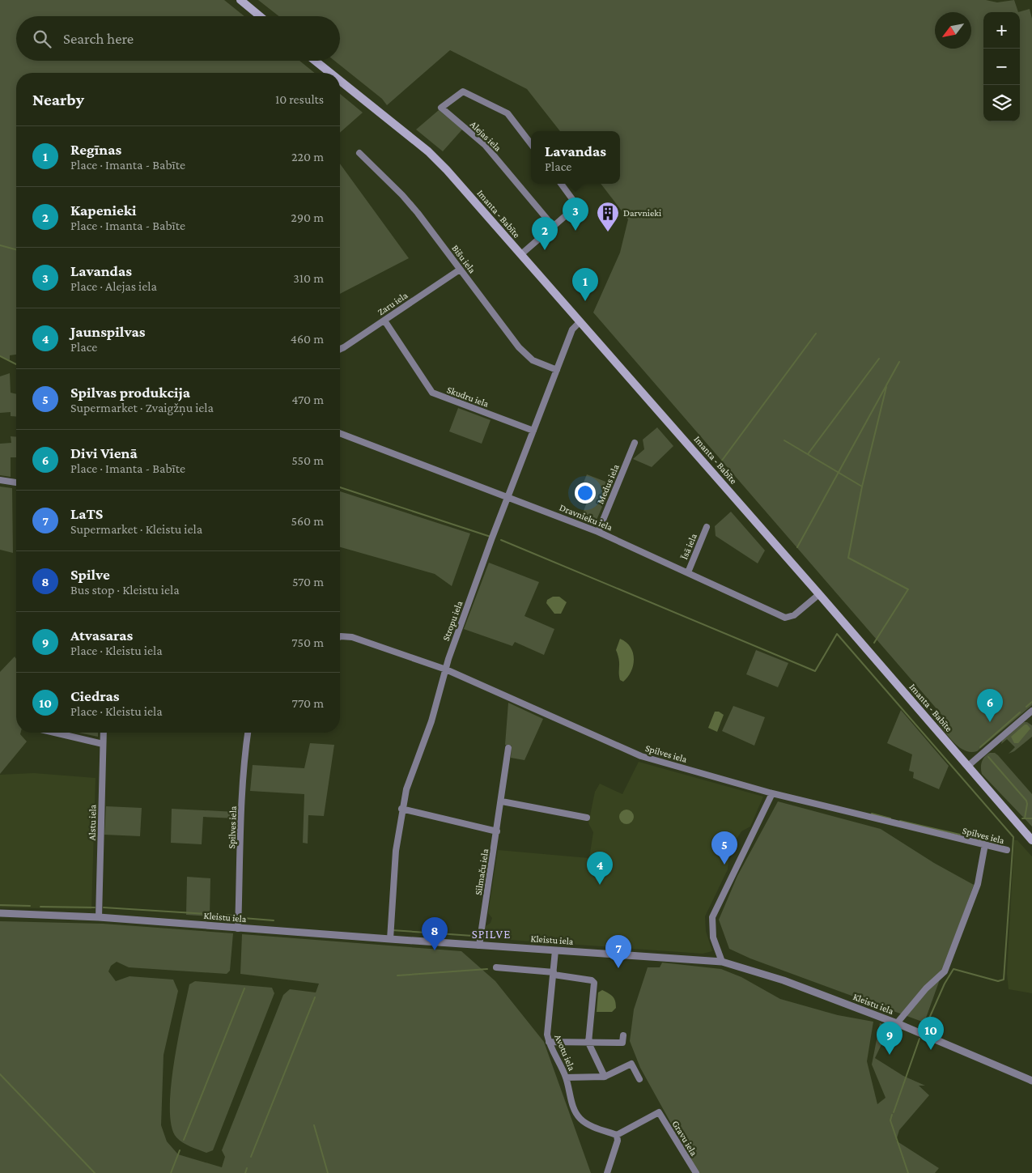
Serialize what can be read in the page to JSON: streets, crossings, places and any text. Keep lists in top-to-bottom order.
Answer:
{
  "streets": {
    "main road": ["Imanta - Babīte"],
    "street": [
      "Alejas iela",
      "Bišu iela",
      "Zaru iela",
      "Skudru iela",
      "Medus iela",
      "Dravnieku iela",
      "Īsā iela",
      "Stropu iela",
      "Spilves iela",
      "Alstu iela",
      "Silmaču iela",
      "Kleistu iela",
      "Avotu iela",
      "Gravu iela"
    ]
  },
  "crossings": [
    ["Imanta - Babīte", "Dravnieku iela"],
    ["Imanta - Babīte", "Stropu iela"],
    ["Bišu iela", "Zaru iela"],
    ["Bišu iela", "Stropu iela"],
    ["Zaru iela", "Skudru iela"],
    ["Skudru iela", "Stropu iela"],
    ["Medus iela", "Dravnieku iela"],
    ["Dravnieku iela", "Īsā iela"],
    ["Dravnieku iela", "Stropu iela"],
    ["Stropu iela", "Spilves iela"],
    ["Stropu iela", "Kleistu iela"],
    ["Spilves iela", "Kleistu iela"],
    ["Alstu iela", "Kleistu iela"],
    ["Silmaču iela", "Kleistu iela"],
    ["Kleistu iela", "Avotu iela"],
    ["Avotu iela", "Gravu iela"]
  ],
  "districts": ["SPILVE"],
  "places": {
    "building": ["Darvnieki"]
  },
  "north": "bottom left",
  "page": {
    "map_buttons": ["+", "−"],
    "search": "Search here",
    "heading": ["Nearby", "10 results"],
    "list": [
      {
        "mark": "1",
        "name": "Regīnas",
        "note": "Place · Imanta - Babīte",
        "value": "220 m"
      },
      {
        "mark": "2",
        "name": "Kapenieki",
        "note": "Place · Imanta - Babīte",
        "value": "290 m"
      },
      {
        "mark": "3",
        "name": "Lavandas",
        "note": "Place · Alejas iela",
        "value": "310 m"
      },
      {
        "mark": "4",
        "name": "Jaunspilvas",
        "note": "Place",
        "value": "460 m"
      },
      {
        "mark": "5",
        "name": "Spilvas produkcija",
        "note": "Supermarket · Zvaigžņu iela",
        "value": "470 m"
      },
      {
        "mark": "6",
        "name": "Divi Vienā",
        "note": "Place · Imanta - Babīte",
        "value": "550 m"
      },
      {
        "mark": "7",
        "name": "LaTS",
        "note": "Supermarket · Kleistu iela",
        "value": "560 m"
      },
      {
        "mark": "8",
        "name": "Spilve",
        "note": "Bus stop · Kleistu iela",
        "value": "570 m"
      },
      {
        "mark": "9",
        "name": "Atvasaras",
        "note": "Place · Kleistu iela",
        "value": "750 m"
      },
      {
        "mark": "10",
        "name": "Ciedras",
        "note": "Place · Kleistu iela",
        "value": "770 m"
      }
    ],
    "popup": ["Lavandas", "Place"],
    "pins": [
      "3",
      "2",
      "1",
      "6",
      "5",
      "4",
      "8",
      "7",
      "10",
      "9"
    ]
  }
}
